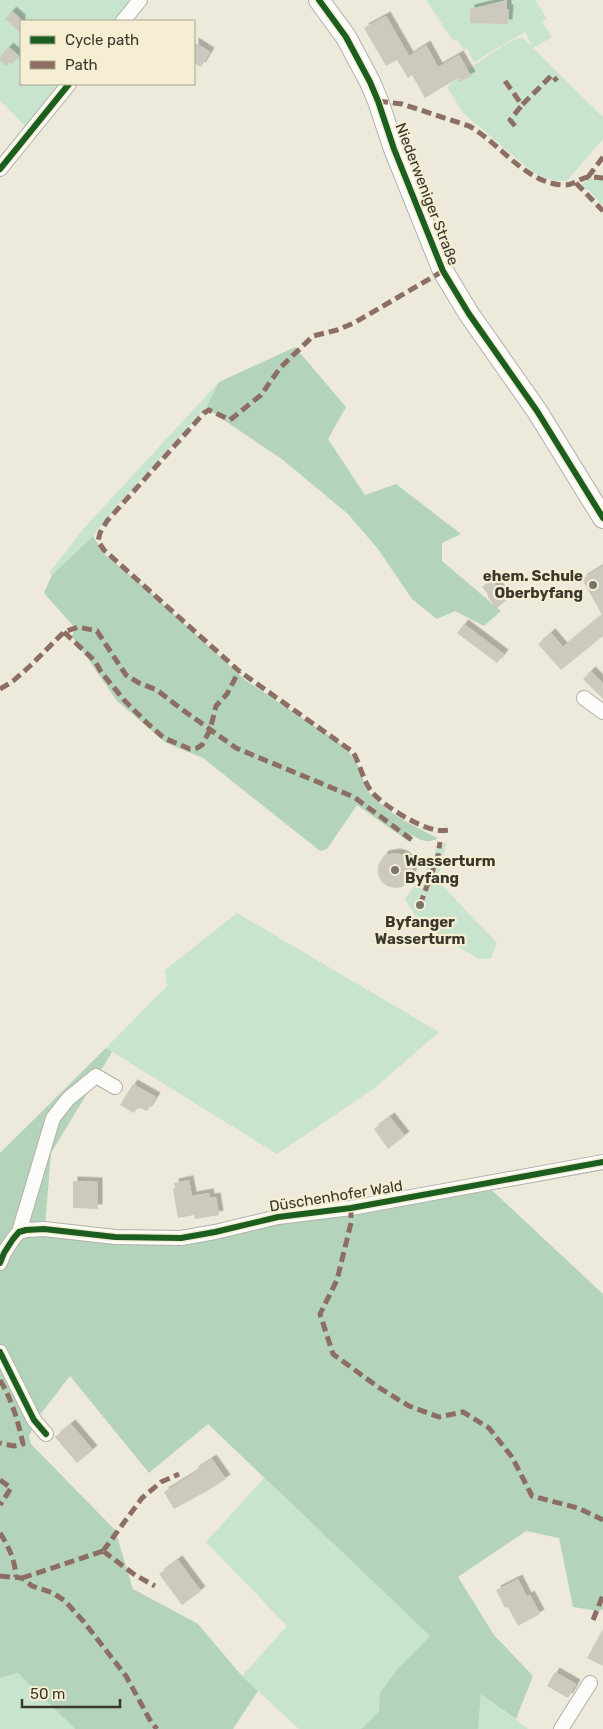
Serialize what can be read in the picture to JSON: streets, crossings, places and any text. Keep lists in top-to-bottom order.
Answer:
{
  "streets": {
    "street": ["Niederweniger Straße", "Düschenhofer Wald"]
  },
  "places": ["ehem. Schule Oberbyfang", "Wasserturm Byfang", "Byfanger Wasserturm"],
  "legend": ["Cycle path", "Path"],
  "scale_bar": "50 m"
}
